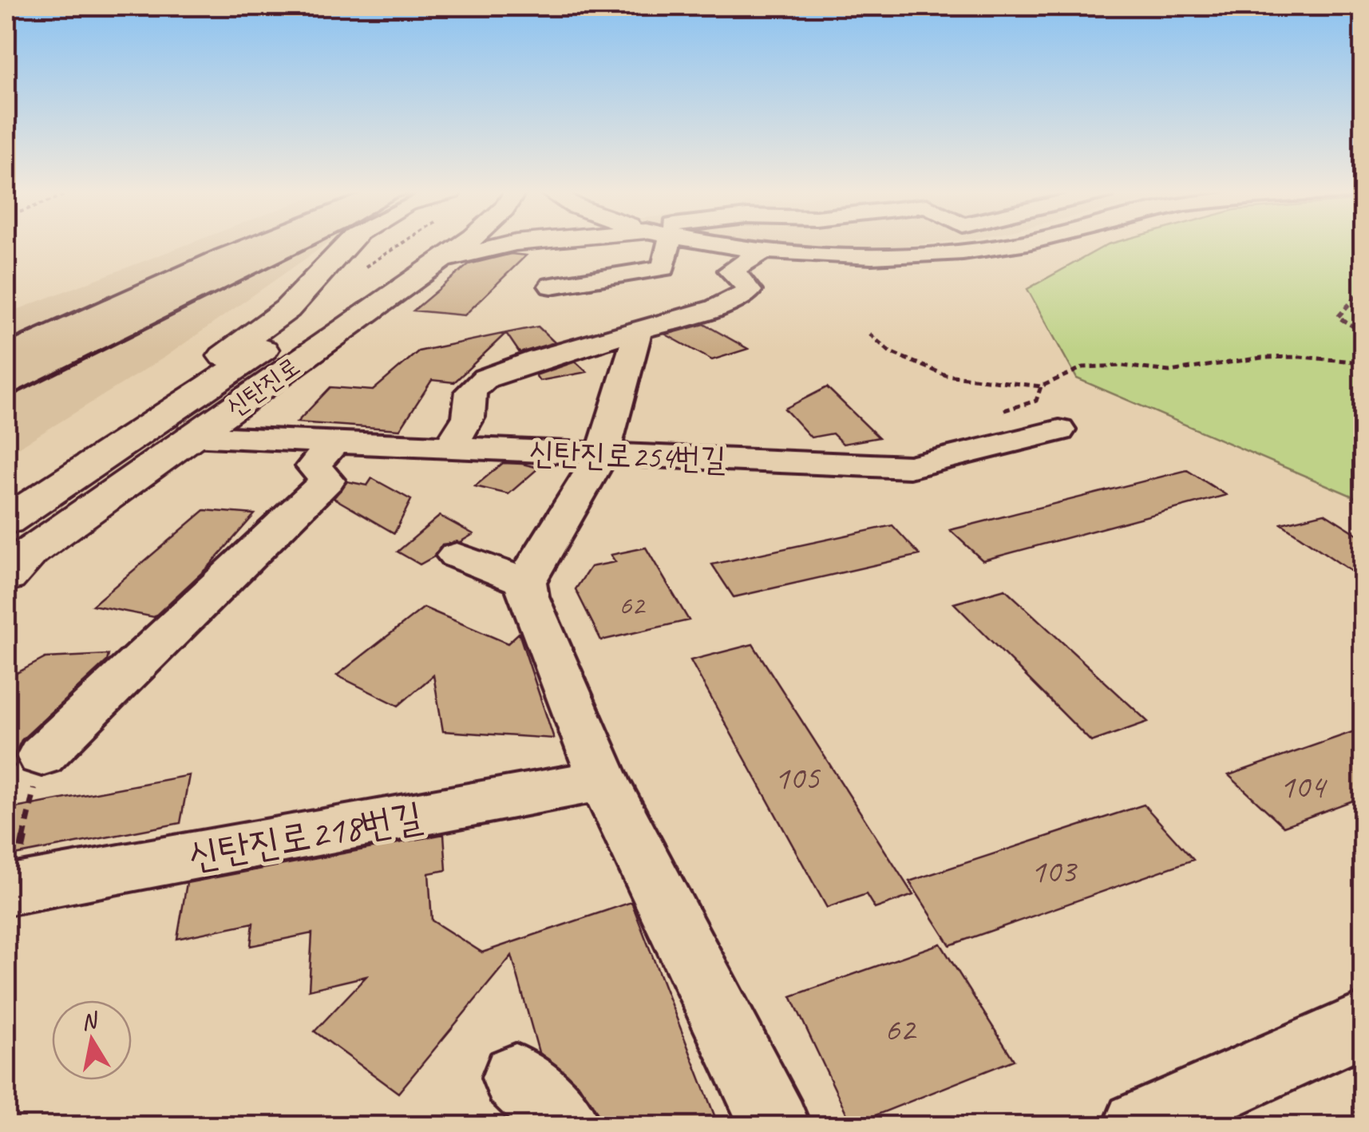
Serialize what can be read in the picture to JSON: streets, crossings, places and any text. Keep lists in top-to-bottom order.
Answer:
{
  "streets": {
    "main road": ["신탄진로"],
    "street": ["신탄진로254번길", "신탄진로218번길"]
  },
  "crossings": [
    ["신탄진로", "신탄진로254번길"]
  ],
  "house_numbers": [
    "62",
    "105",
    "104",
    "103",
    "62"
  ],
  "north": "top"
}
